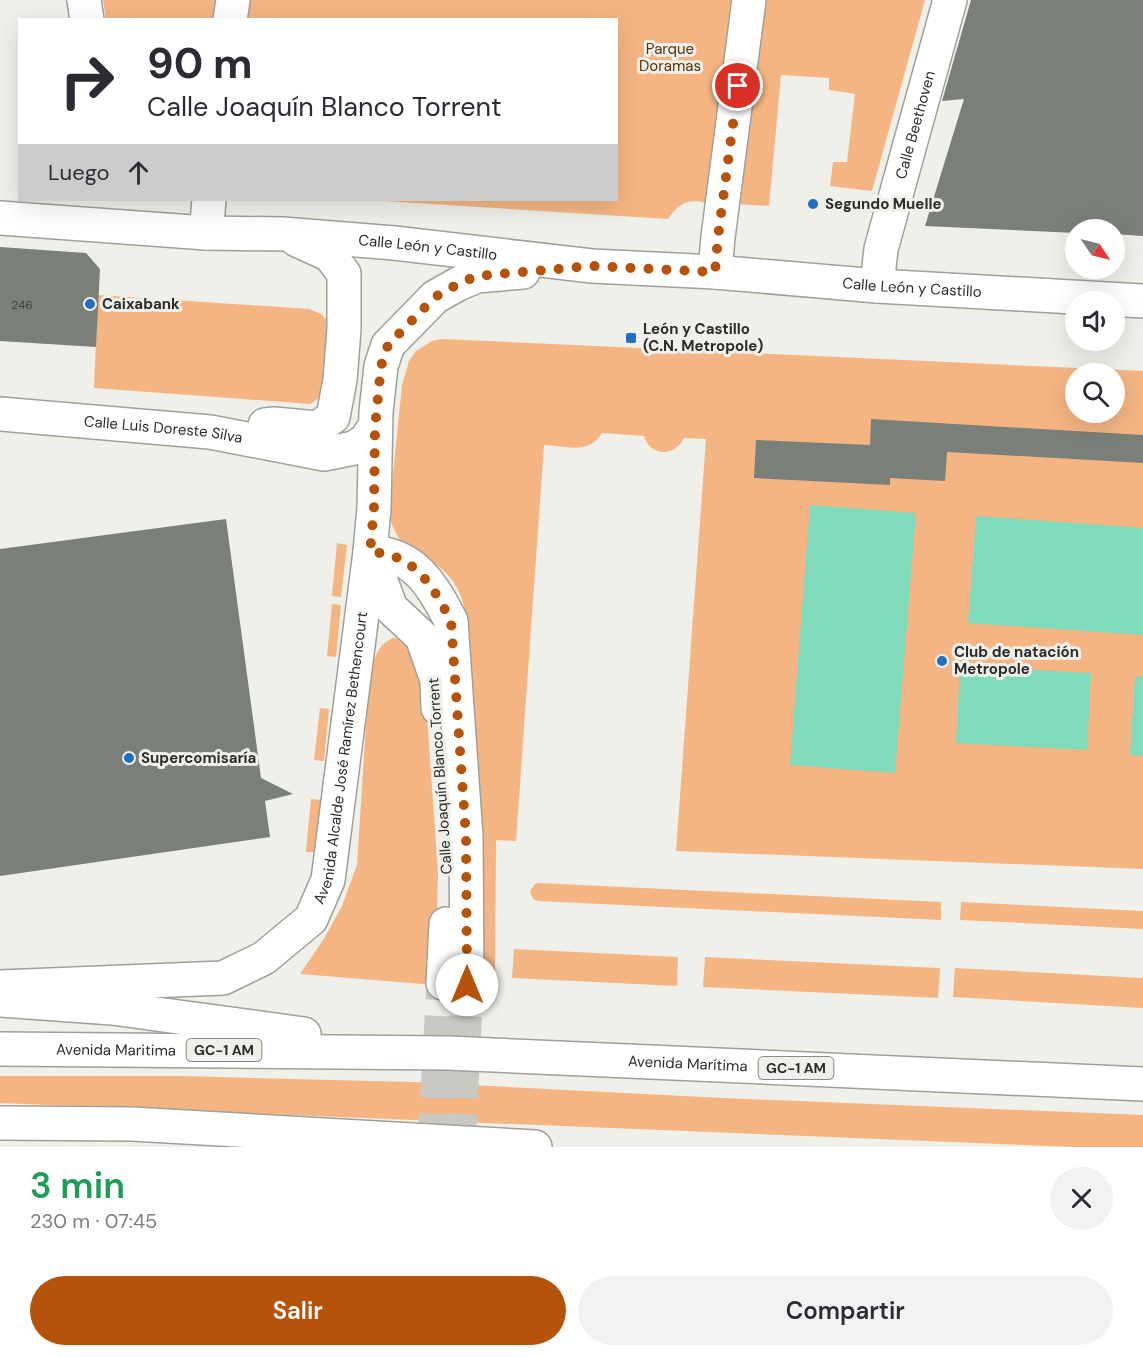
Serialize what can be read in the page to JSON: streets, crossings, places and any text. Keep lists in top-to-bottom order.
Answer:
{
  "streets": {
    "main road": [
      "Calle Beethoven",
      "Calle León y Castillo",
      "Calle Luis Doreste Silva",
      "Avenida Alcalde José Ramírez Bethencourt",
      "Calle Joaquín Blanco Torrent",
      "Avenida Maritima",
      "GC-1 AM",
      "Avenida Marítima"
    ]
  },
  "crossings": [
    ["Calle Beethoven", "Calle León y Castillo"],
    ["Calle León y Castillo", "Calle Joaquín Blanco Torrent"],
    ["Calle Luis Doreste Silva", "Calle Joaquín Blanco Torrent"],
    ["Avenida Alcalde José Ramírez Bethencourt", "Calle Joaquín Blanco Torrent"],
    ["Avenida Maritima", "Avenida Marítima"]
  ],
  "parks": ["Parque Doramas"],
  "places": {
    "other": [
      "Segundo Muelle",
      "Caixabank",
      "Club de natación Metropole",
      "Supercomisaría"
    ],
    "transit": ["León y Castillo (C.N. Metropole)"]
  },
  "house_numbers": ["246"],
  "north": "bottom right",
  "page": {
    "turn": ["90 m", "Calle Joaquín Blanco Torrent"],
    "then": "Luego",
    "heading": ["3 min", "230 m · 07:45"],
    "buttons": ["Salir", "Compartir"]
  }
}
